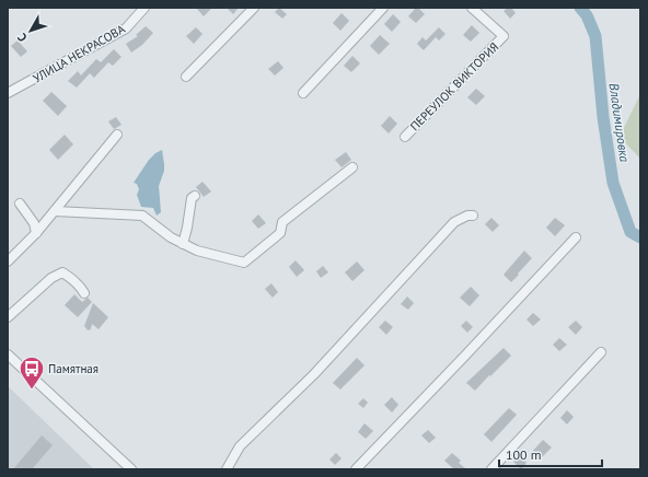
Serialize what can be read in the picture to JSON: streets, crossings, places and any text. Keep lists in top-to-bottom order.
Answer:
{
  "streets": {
    "street": ["УЛИЦА НЕКРАСОВА", "ПЕРЕУЛОК ВИКТОРИЯ"]
  },
  "water": ["Владимировка"],
  "places": {
    "bus stop": ["Памятная"]
  },
  "scale_bar": "100 m",
  "north": "bottom left"
}
